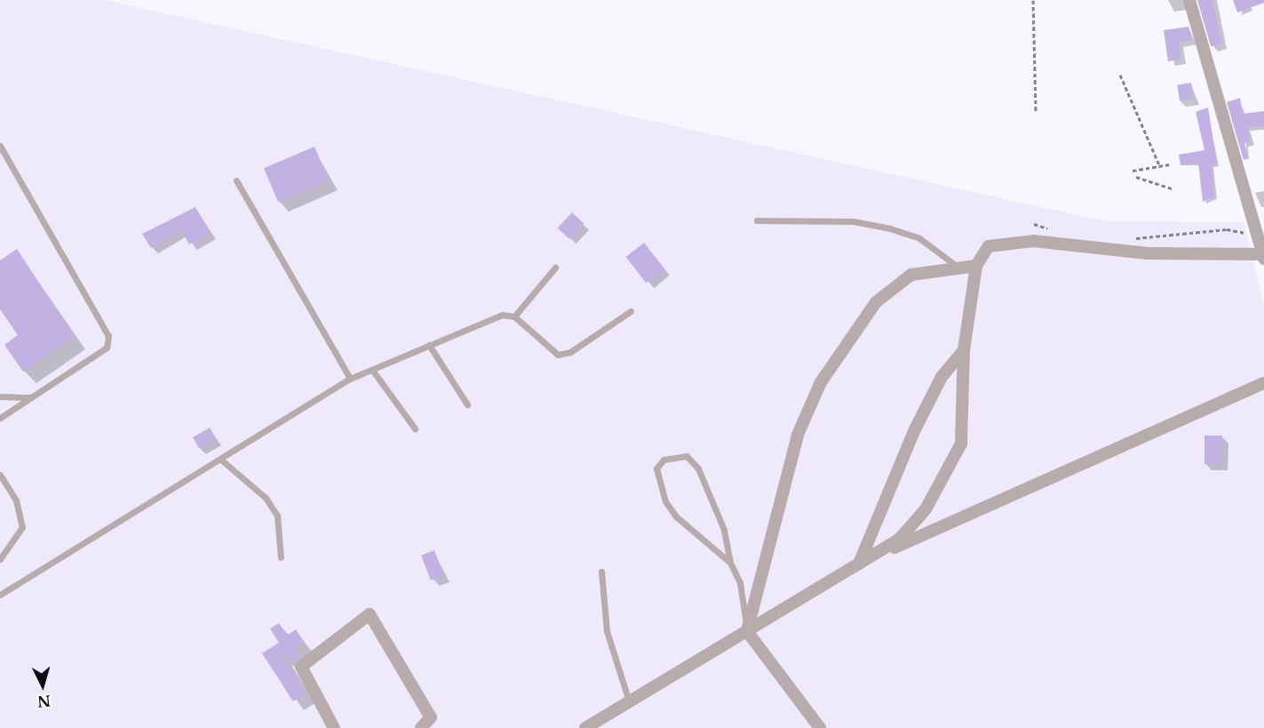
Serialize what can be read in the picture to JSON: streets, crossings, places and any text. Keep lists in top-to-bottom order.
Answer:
{
  "north": "bottom"
}
